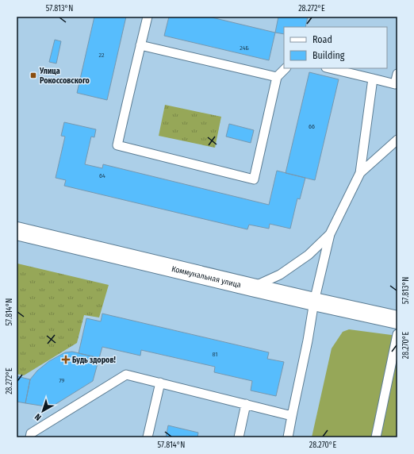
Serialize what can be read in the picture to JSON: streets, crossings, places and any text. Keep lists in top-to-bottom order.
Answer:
{
  "streets": {
    "street": ["Коммунальная улица"]
  },
  "places": {
    "transit": ["Улица Рокоссовского"],
    "health": ["Будь здоров!"]
  },
  "house_numbers": [
    "24Б",
    "22",
    "66",
    "64",
    "81",
    "79"
  ],
  "legend": ["Road", "Building"],
  "north": "bottom left",
  "coordinates": [
    "57.813°N",
    "28.272°E",
    "57.814°N",
    "28.270°E"
  ]
}
